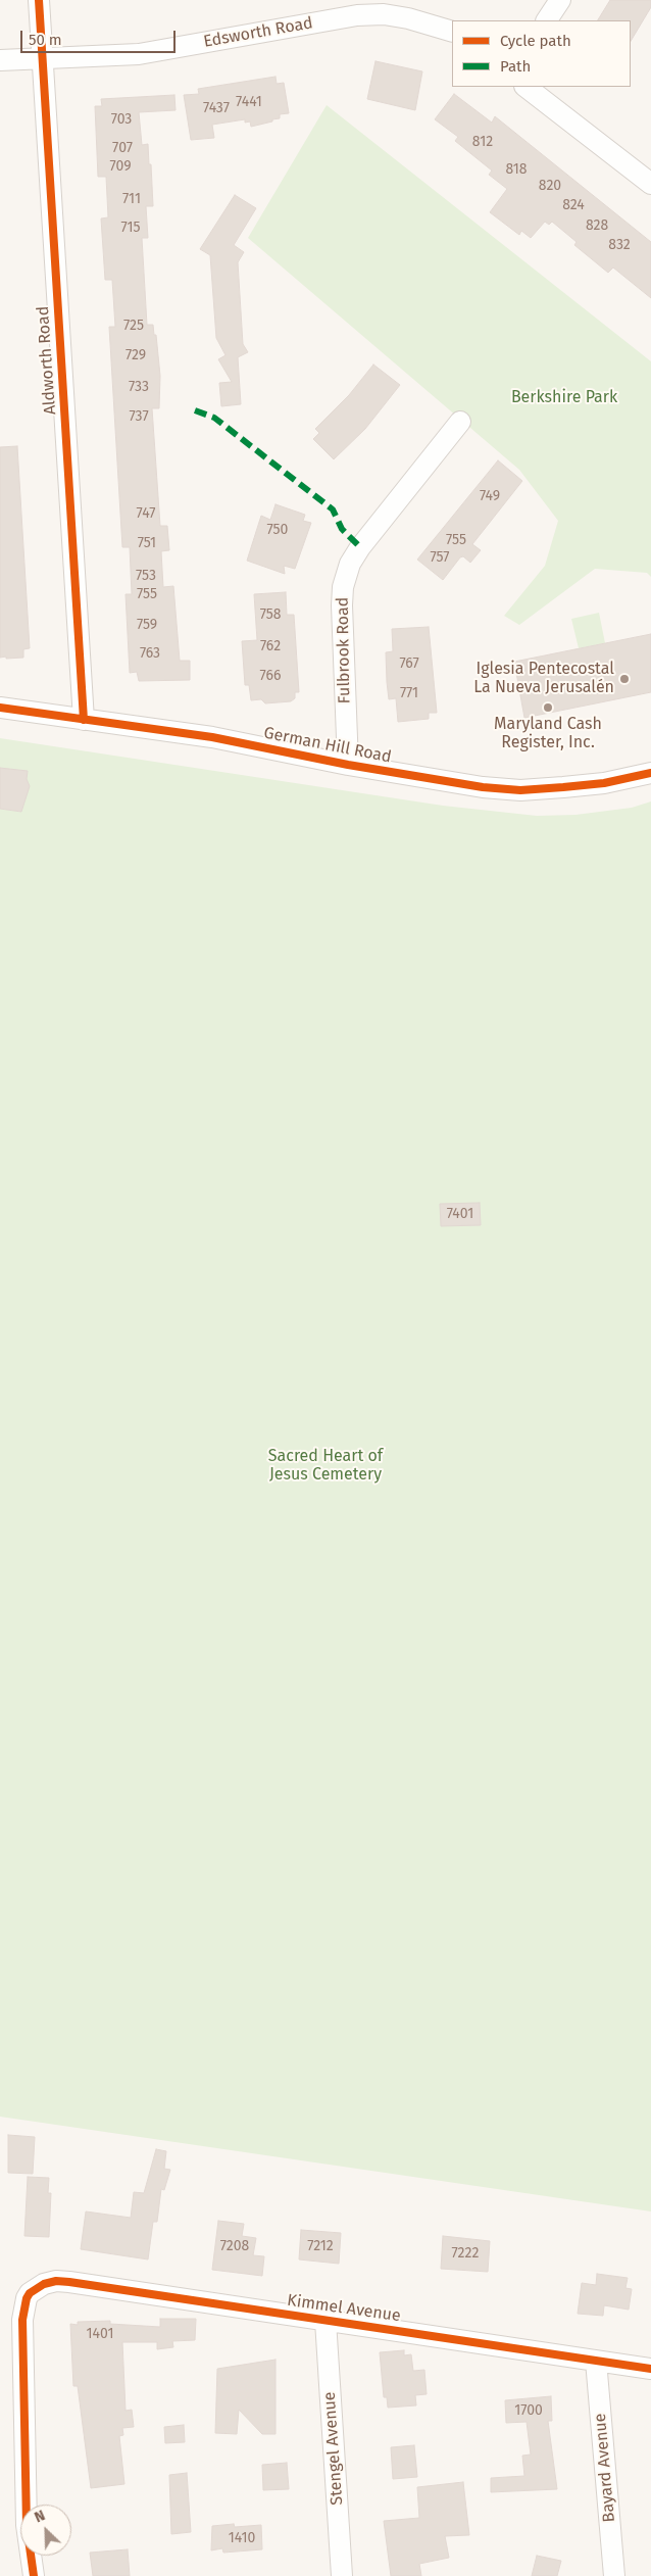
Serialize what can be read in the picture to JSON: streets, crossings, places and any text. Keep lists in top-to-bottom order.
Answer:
{
  "streets": {
    "street": [
      "Edsworth Road",
      "Aldworth Road",
      "Fulbrook Road",
      "German Hill Road",
      "Kimmel Avenue",
      "Stengel Avenue",
      "Bayard Avenue"
    ]
  },
  "crossings": [
    ["Edsworth Road", "Aldworth Road"],
    ["Aldworth Road", "German Hill Road"],
    ["Fulbrook Road", "German Hill Road"],
    ["Kimmel Avenue", "Stengel Avenue"],
    ["Kimmel Avenue", "Bayard Avenue"]
  ],
  "parks": ["Berkshire Park", "Sacred Heart of Jesus Cemetery"],
  "places": ["Iglesia Pentecostal La Nueva Jerusalén", "Maryland Cash Register, Inc."],
  "house_numbers": [
    "7441",
    "7437",
    "703",
    "812",
    "707",
    "709",
    "818",
    "820",
    "711",
    "824",
    "828",
    "715",
    "832",
    "725",
    "729",
    "733",
    "737",
    "749",
    "747",
    "750",
    "755",
    "751",
    "757",
    "753",
    "755",
    "758",
    "759",
    "762",
    "763",
    "767",
    "766",
    "771",
    "7401",
    "7208",
    "7212",
    "7222",
    "1401",
    "1700",
    "1410"
  ],
  "legend": ["Cycle path", "Path"],
  "scale_bar": "50 m",
  "north": "top left"
}
